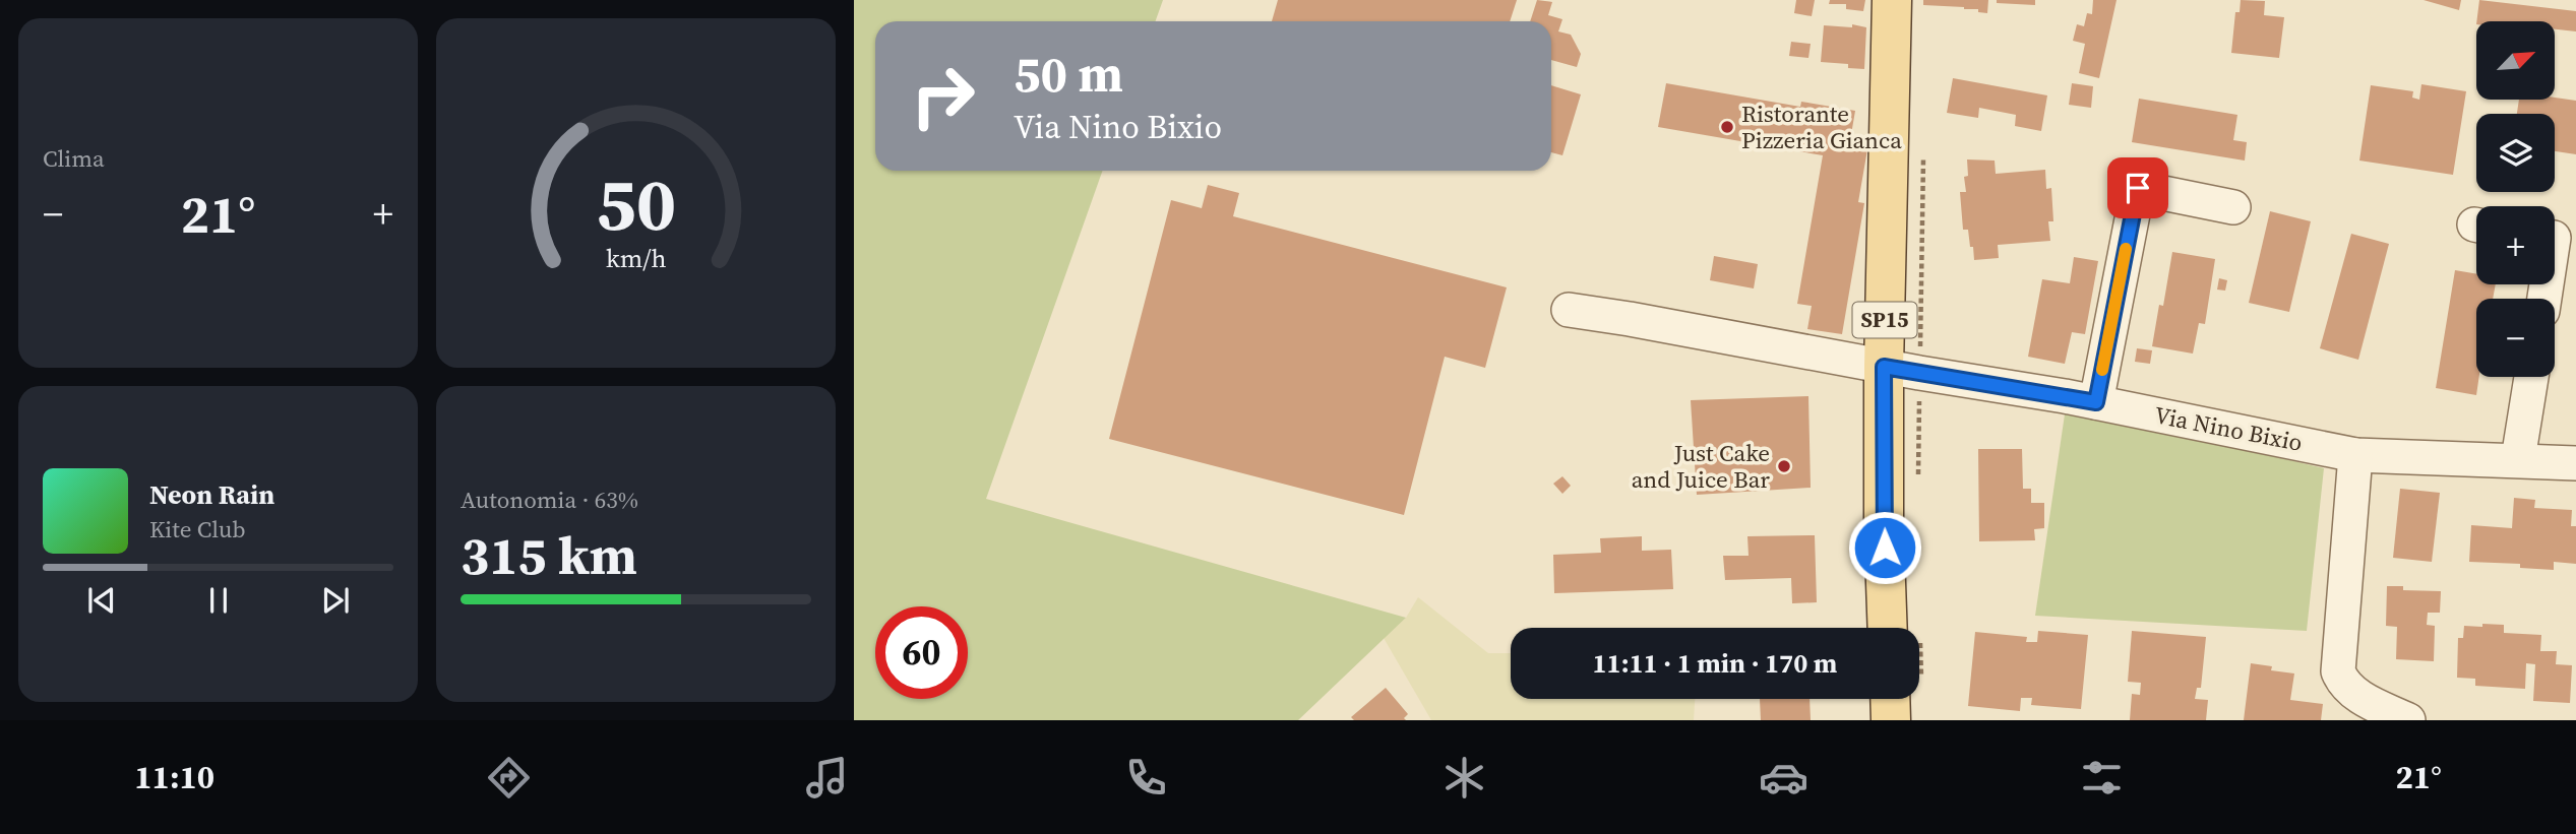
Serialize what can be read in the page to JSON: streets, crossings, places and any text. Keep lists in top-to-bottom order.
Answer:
{
  "streets": {
    "main road": ["SP15"],
    "street": ["Via Nino Bixio"]
  },
  "crossings": [
    ["SP15", "Via Nino Bixio"]
  ],
  "places": ["Ristorante Pizzeria Gianca", "Just Cake and Juice Bar"],
  "north": "top right",
  "page": {
    "tile": [
      "Clima",
      ["Autonomia · 63%", "315 km"]
    ],
    "map_buttons": ["+", "−"],
    "turn": ["50 m", "Via Nino Bixio"],
    "heat": ["−", "21°", "+"],
    "song": ["Neon Rain", "Kite Club"],
    "limit": "60",
    "trip": "11:11 · 1 min · 170 m",
    "tabs": ["11:10", "21°"],
    "gauge": ["50", "km/h"]
  }
}
